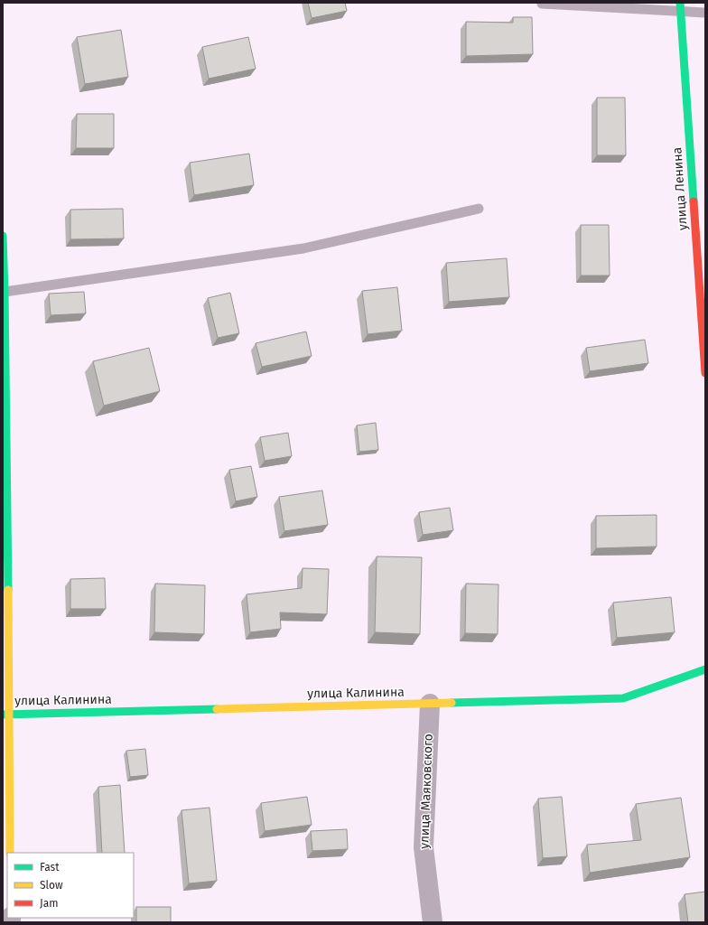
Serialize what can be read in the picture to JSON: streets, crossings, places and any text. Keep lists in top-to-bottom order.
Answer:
{
  "streets": {
    "street": ["улица Ленина", "улица Калинина", "улица Маяковского"]
  },
  "crossings": [
    ["улица Калинина", "улица Маяковского"]
  ],
  "legend": ["Fast", "Slow", "Jam"]
}
